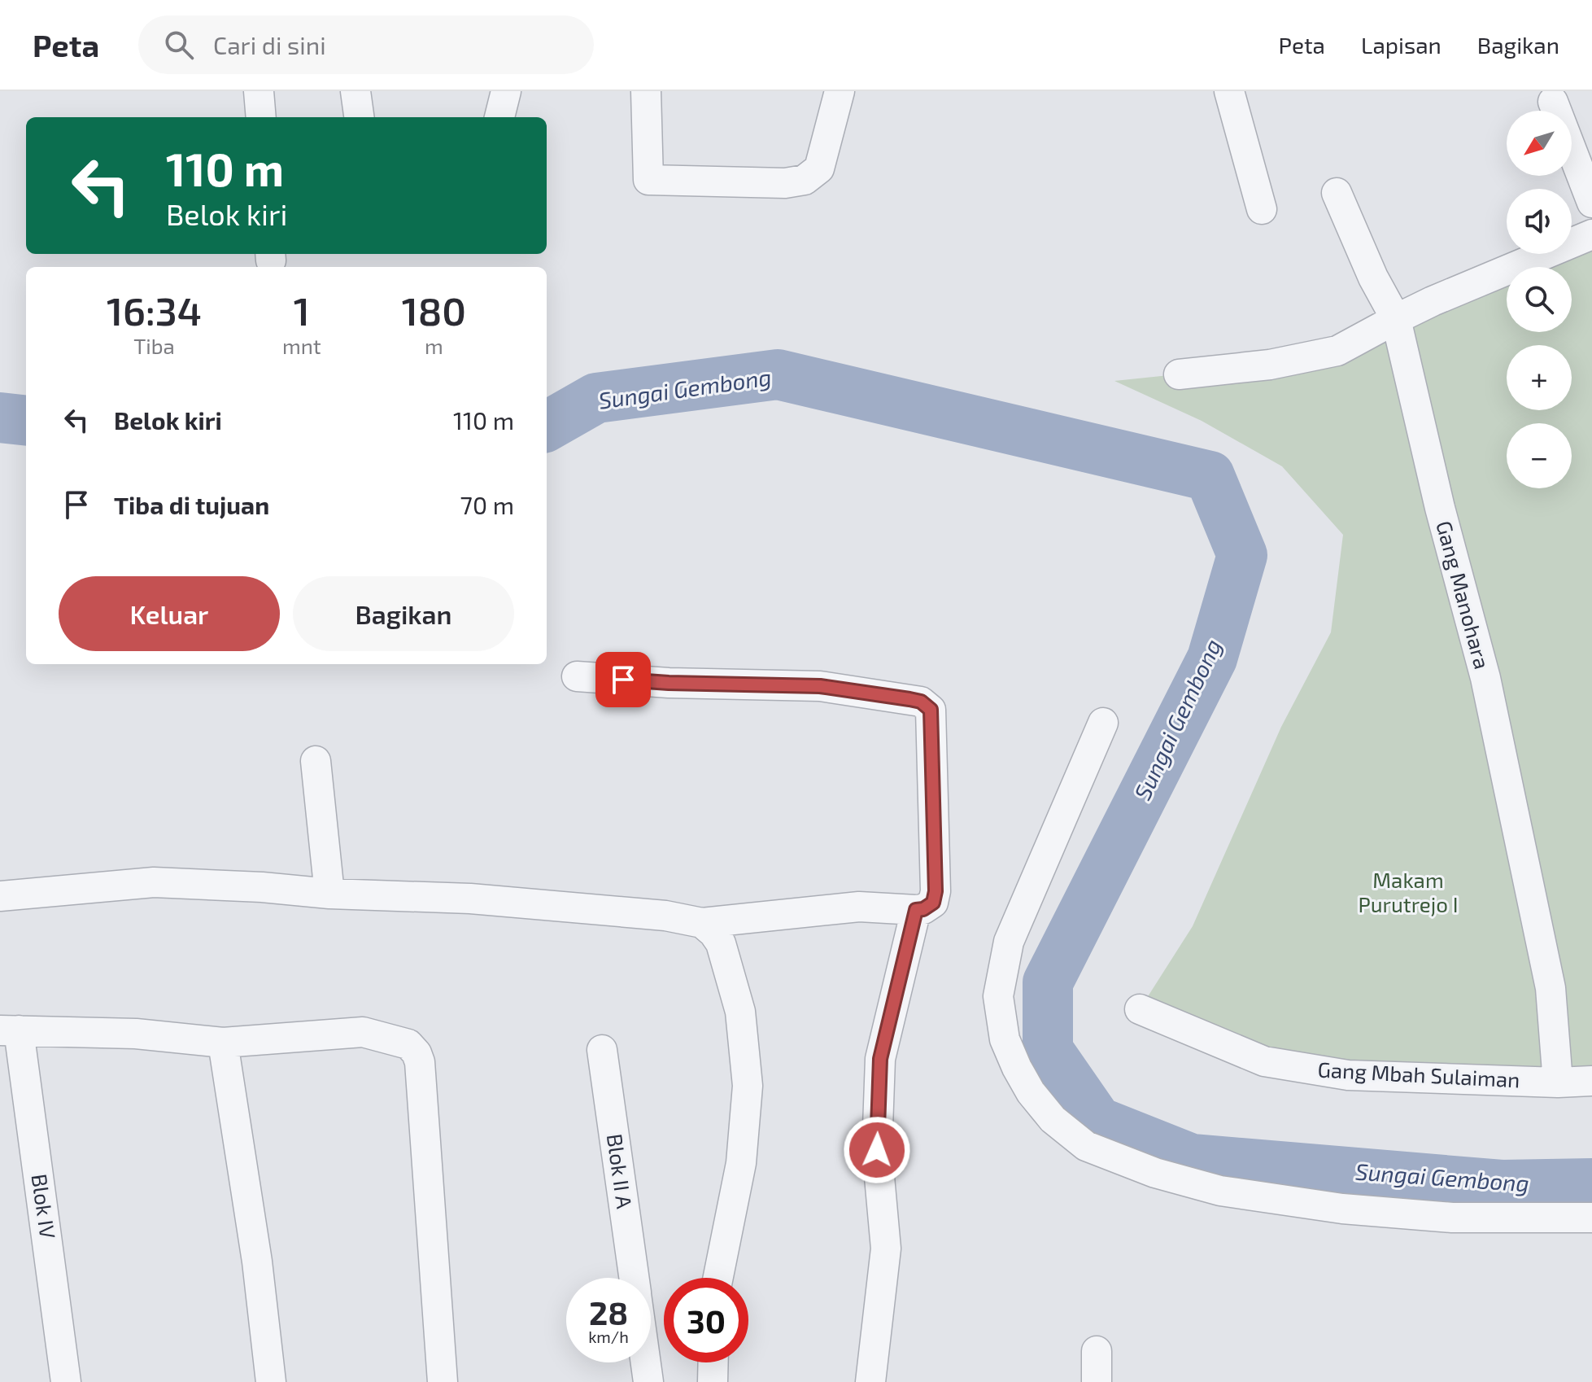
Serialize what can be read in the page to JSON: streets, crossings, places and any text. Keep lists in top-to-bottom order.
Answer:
{
  "streets": {
    "street": [
      "Gang Manohara",
      "Gang Mbah Sulaiman",
      "Blok II A",
      "Blok IV"
    ]
  },
  "crossings": [
    ["Gang Manohara", "Gang Mbah Sulaiman"]
  ],
  "water": ["Sungai Gembong"],
  "parks": ["Makam Purutrejo I"],
  "north": "bottom left",
  "page": {
    "header": "Peta",
    "search": "Cari di sini",
    "nav": ["Peta", "Lapisan", "Bagikan"],
    "map_buttons": ["+", "−"],
    "turn": ["110 m", "Belok kiri"],
    "eta": [
      "16:34",
      "Tiba",
      "1",
      "mnt",
      "180",
      "m"
    ],
    "list": [
      {
        "name": "Belok kiri",
        "value": "110 m"
      },
      {
        "name": "Tiba di tujuan",
        "value": "70 m"
      }
    ],
    "buttons": ["Keluar", "Bagikan"],
    "speed": "28 km/h",
    "limit": "30"
  }
}
